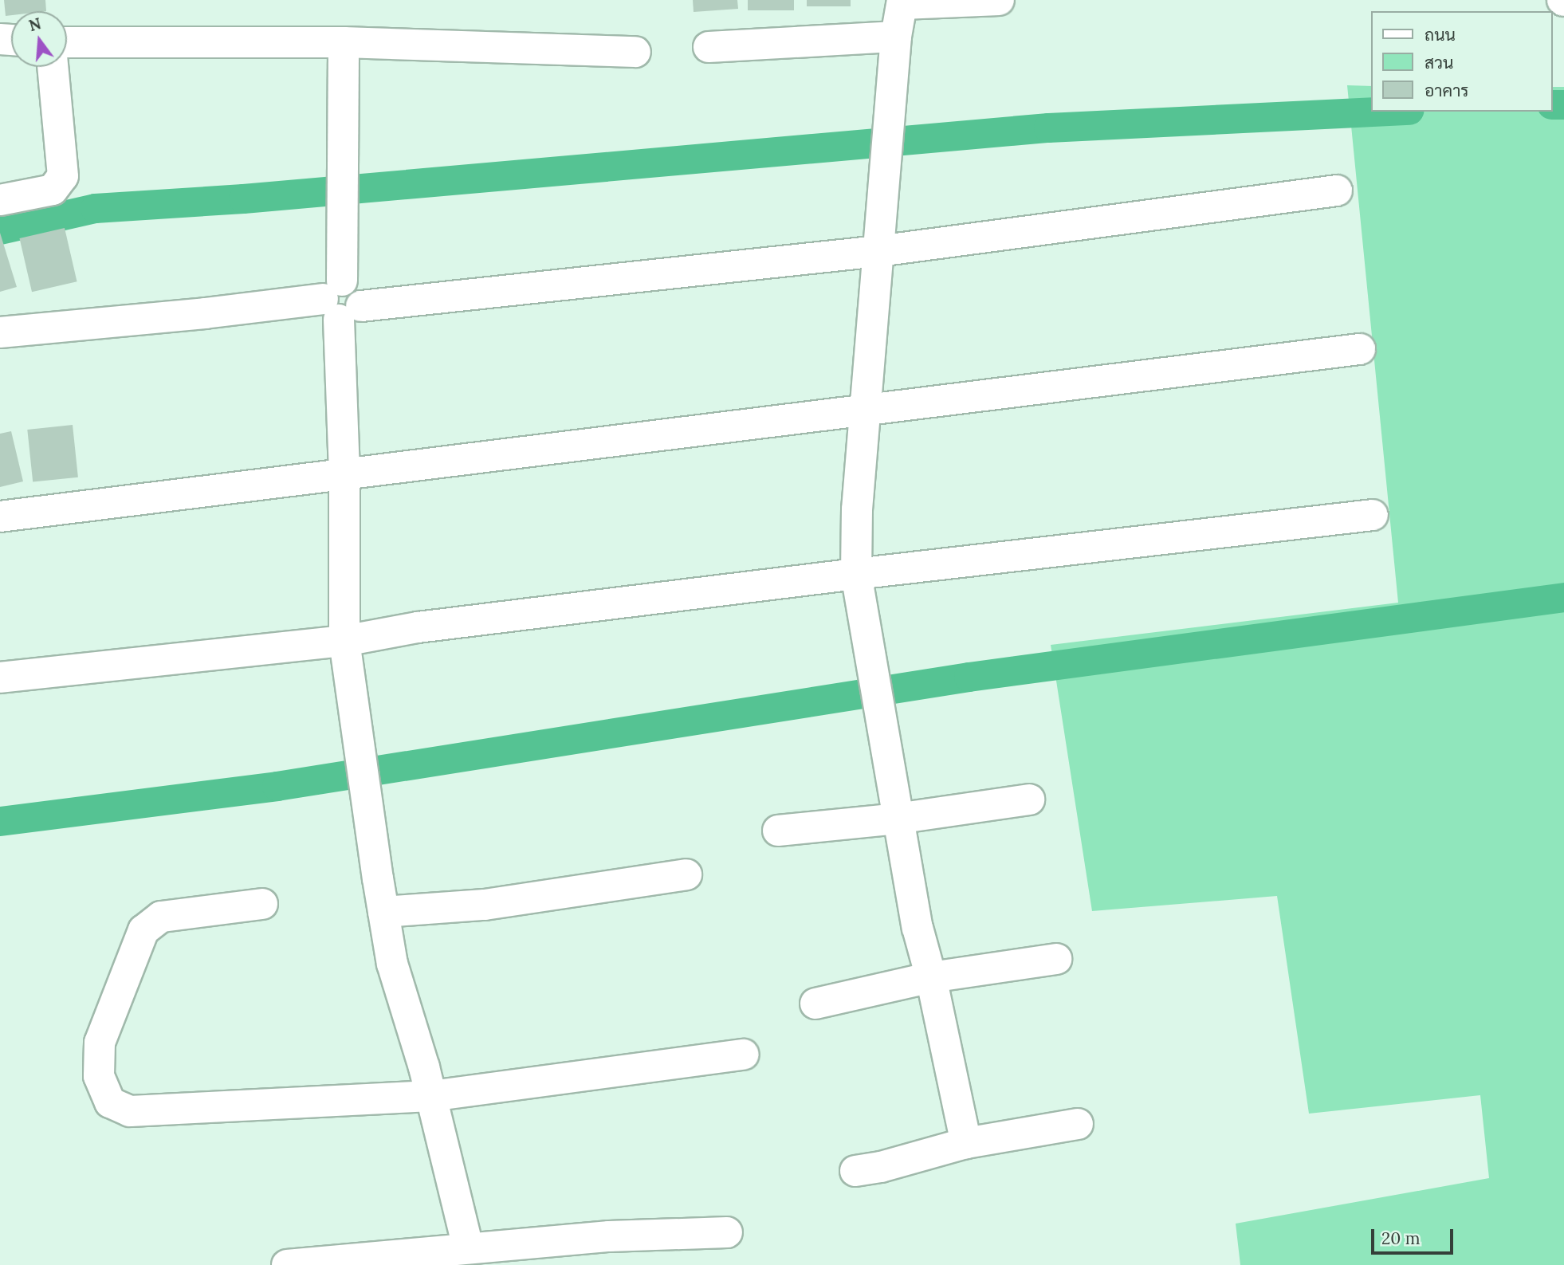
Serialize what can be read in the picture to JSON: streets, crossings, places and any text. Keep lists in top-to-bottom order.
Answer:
{
  "legend": ["ถนน", "สวน", "อาคาร"],
  "scale_bar": "20 m",
  "north": "top"
}
